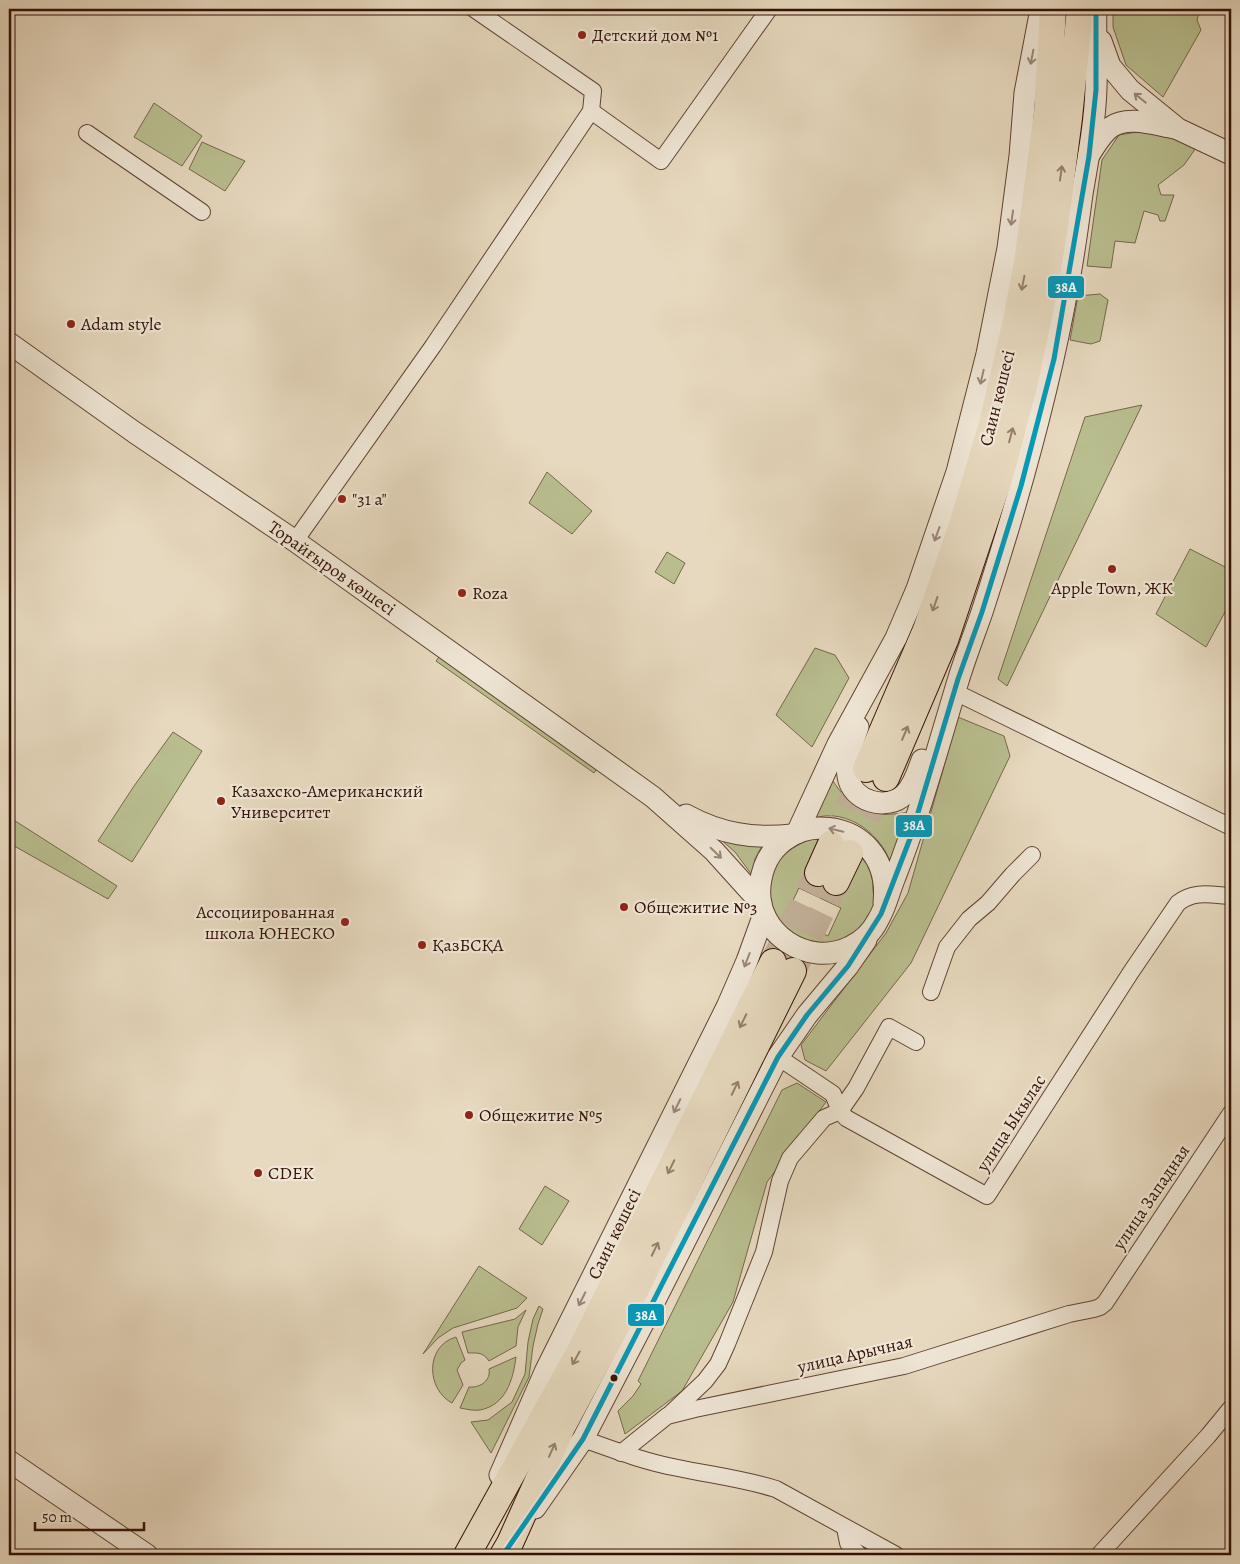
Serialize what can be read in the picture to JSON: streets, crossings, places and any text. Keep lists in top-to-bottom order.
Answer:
{
  "streets": {
    "main road": ["Саин көшесі"],
    "street": [
      "Торайғыров көшесі",
      "улица Ыкылас",
      "улица Западная",
      "улица Арычная"
    ]
  },
  "crossings": [
    ["улица Западная", "улица Арычная"]
  ],
  "places": [
    "Детский дом №1",
    "Adam style",
    "\"31 а\"",
    "Apple Town, ЖК",
    "Roza",
    "Казахско-Американский Университет",
    "Общежитие №3",
    "Ассоциированная школа ЮНЕСКО",
    "ҚазБСҚА",
    "Общежитие №5",
    "CDEK"
  ],
  "lines": ["transit line 38А"],
  "scale_bar": "50 m"
}
